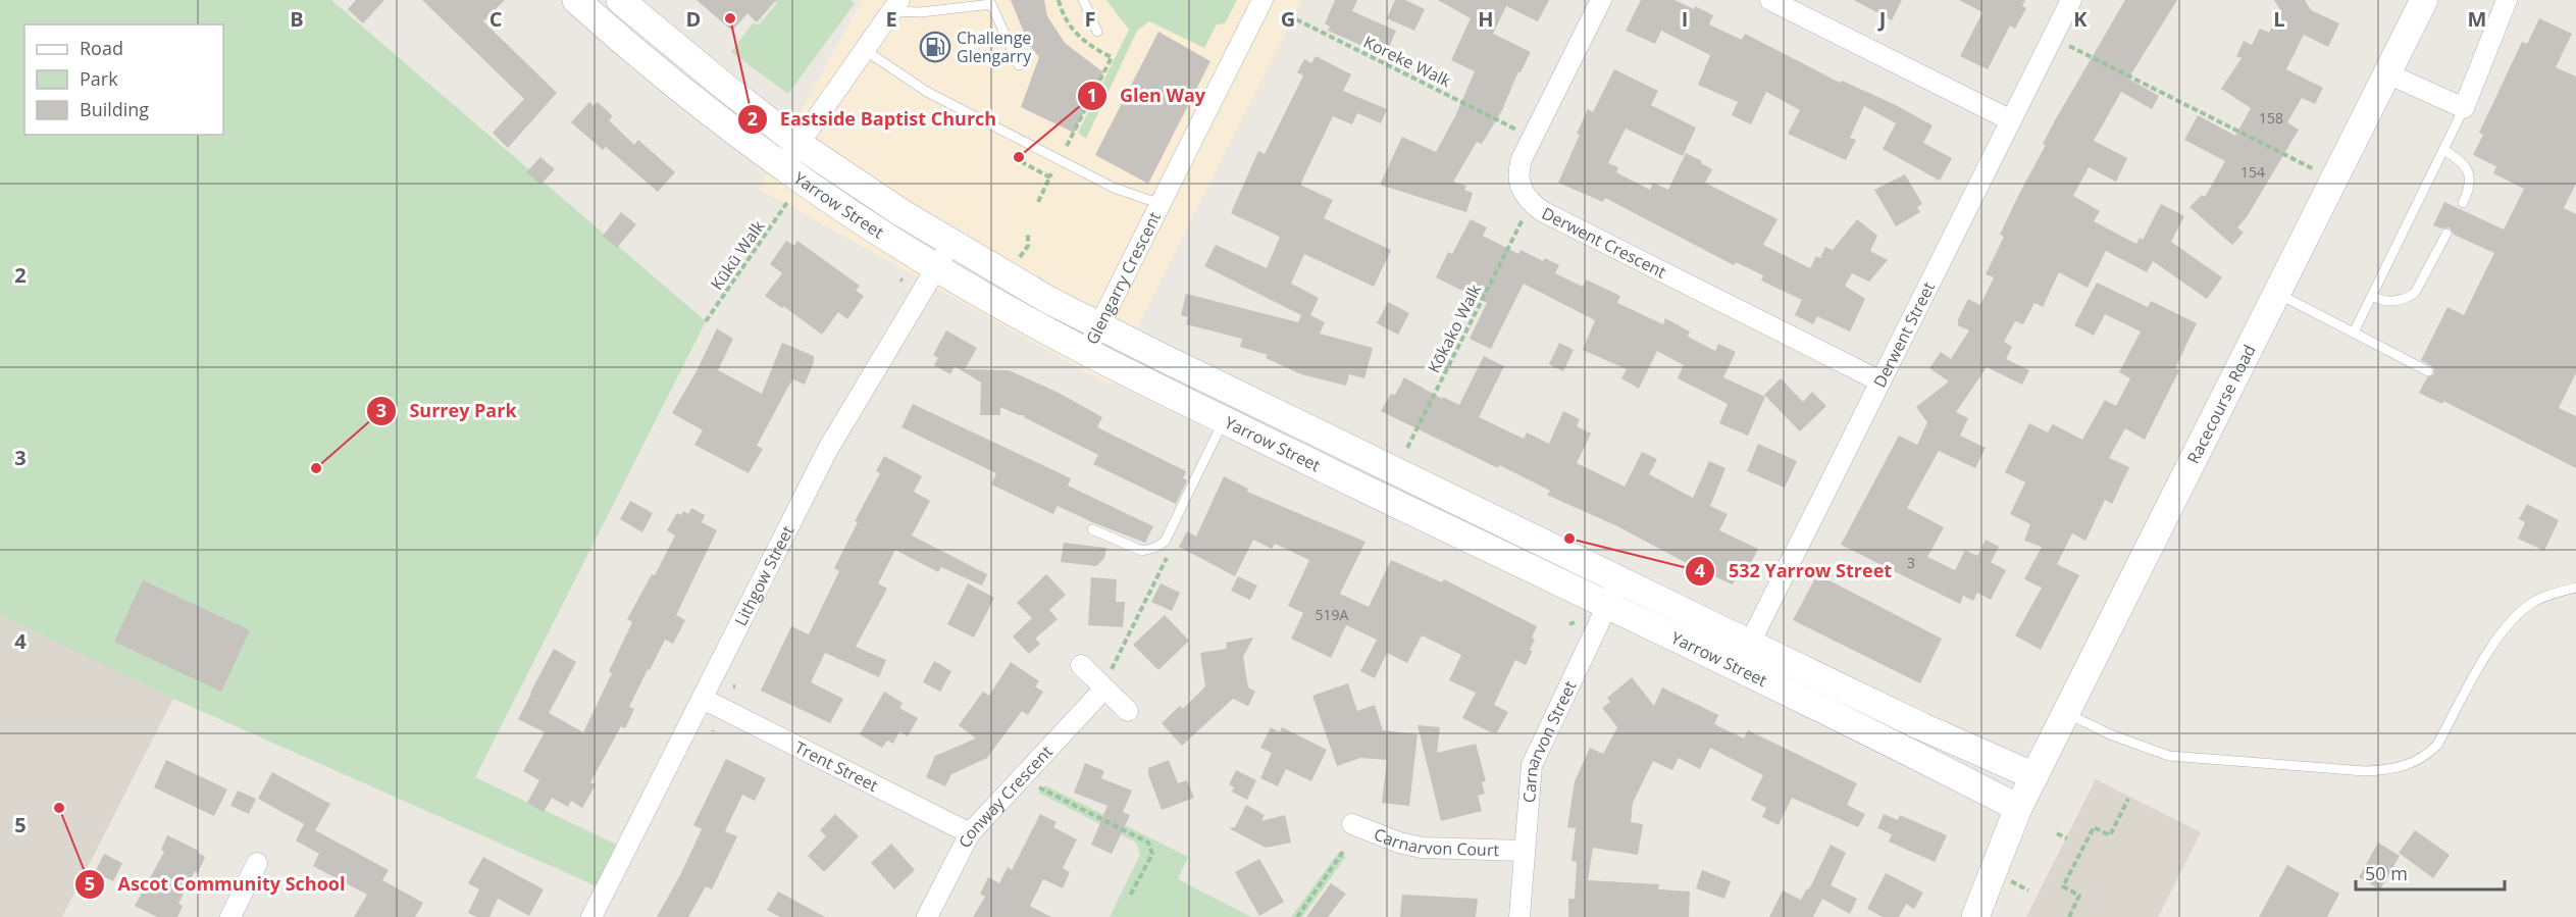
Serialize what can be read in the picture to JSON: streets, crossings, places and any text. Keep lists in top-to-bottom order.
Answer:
{
  "streets": {
    "street": [
      "Yarrow Street",
      "Derwent Crescent",
      "Glengarry Crescent",
      "Derwent Street",
      "Racecourse Road",
      "Lithgow Street",
      "Carnarvon Street",
      "Trent Street",
      "Conway Crescent",
      "Carnarvon Court"
    ],
    "path": ["Koreke Walk", "Kūkū Walk", "Kōkako Walk"]
  },
  "crossings": [
    ["Yarrow Street", "Glengarry Crescent"],
    ["Yarrow Street", "Derwent Street"],
    ["Yarrow Street", "Racecourse Road"],
    ["Yarrow Street", "Lithgow Street"],
    ["Yarrow Street", "Carnarvon Street"],
    ["Derwent Crescent", "Derwent Street"],
    ["Lithgow Street", "Trent Street"],
    ["Carnarvon Street", "Carnarvon Court"],
    ["Trent Street", "Conway Crescent"]
  ],
  "places": {
    "other": [
      "Eastside Baptist Church",
      "Glen Way",
      "Surrey Park",
      "532 Yarrow Street",
      "Ascot Community School"
    ],
    "fuel station": ["Challenge Glengarry"]
  },
  "house_numbers": [
    "158",
    "154",
    "3",
    "519A"
  ],
  "legend": ["Road", "Park", "Building"],
  "scale_bar": "50 m",
  "grid": {
    "columns": [
      "B",
      "C",
      "D",
      "E",
      "F",
      "G",
      "H",
      "I",
      "J",
      "K",
      "L",
      "M"
    ],
    "rows": [
      "2",
      "3",
      "4",
      "5"
    ]
  }
}
